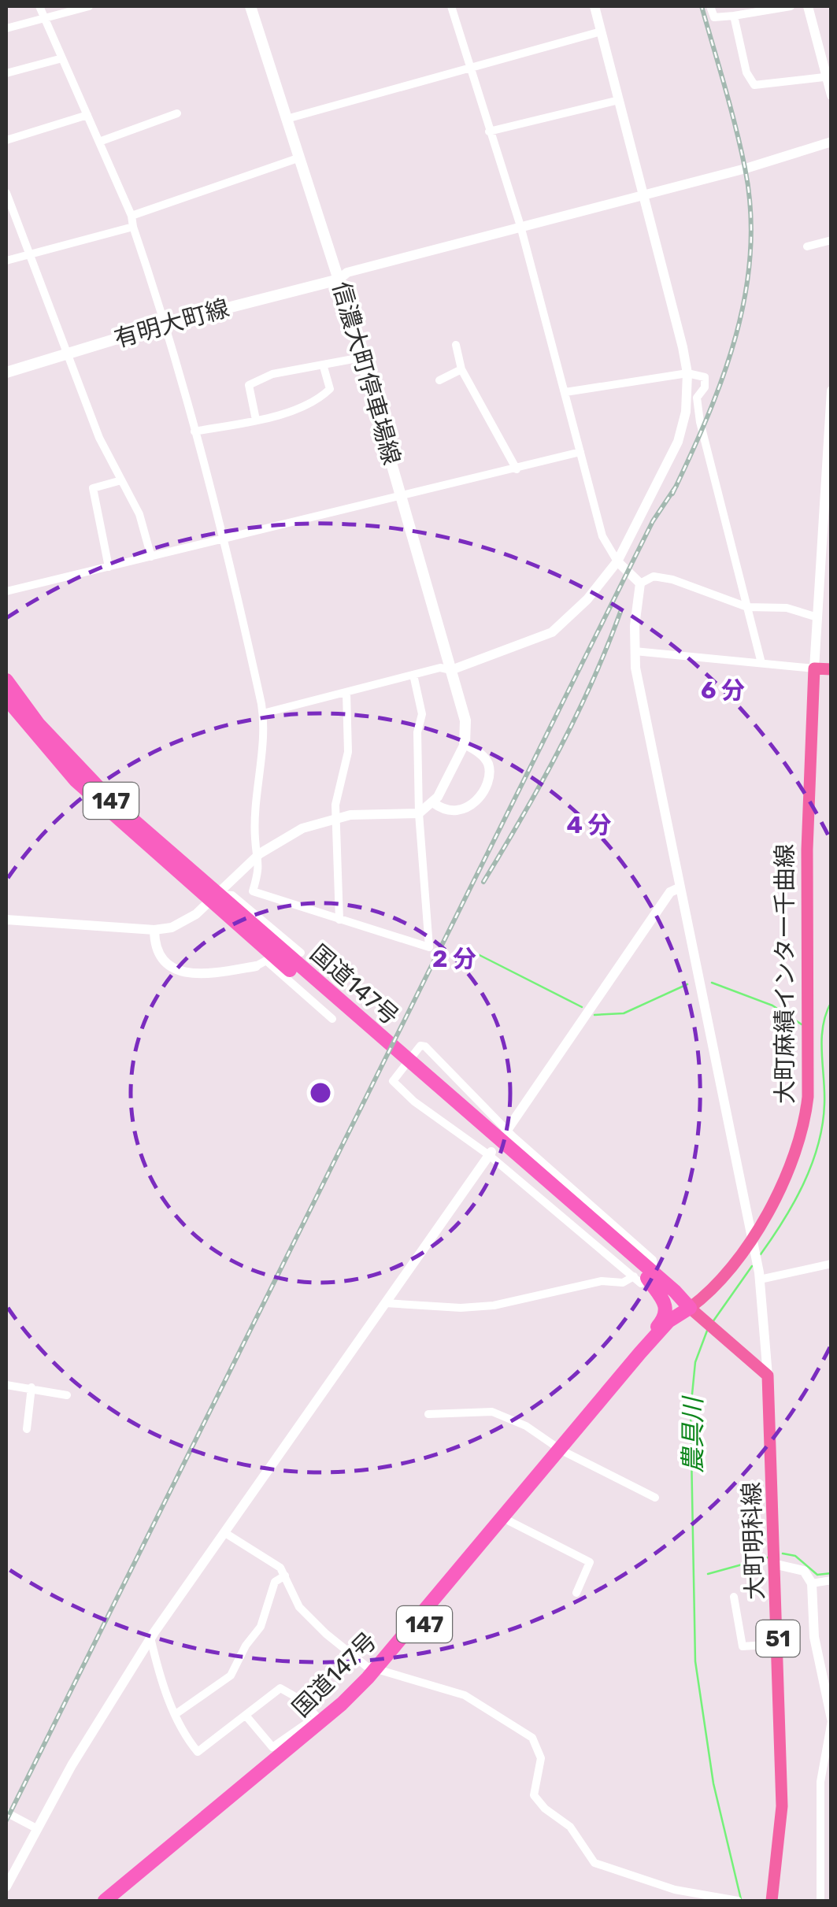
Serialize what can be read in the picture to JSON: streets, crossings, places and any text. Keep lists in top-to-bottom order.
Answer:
{
  "streets": {
    "highway": ["147", "国道147号"],
    "main road": [
      "有明大町線",
      "信濃大町停車場線",
      "大町麻績インター千曲線",
      "大町明科線",
      "51"
    ]
  },
  "crossings": [
    ["有明大町線", "信濃大町停車場線"],
    ["147", "国道147号"],
    ["大町麻績インター千曲線", "国道147号"]
  ],
  "water": ["農具川"],
  "rings": ["6 分", "4 分", "2 分"]
}
